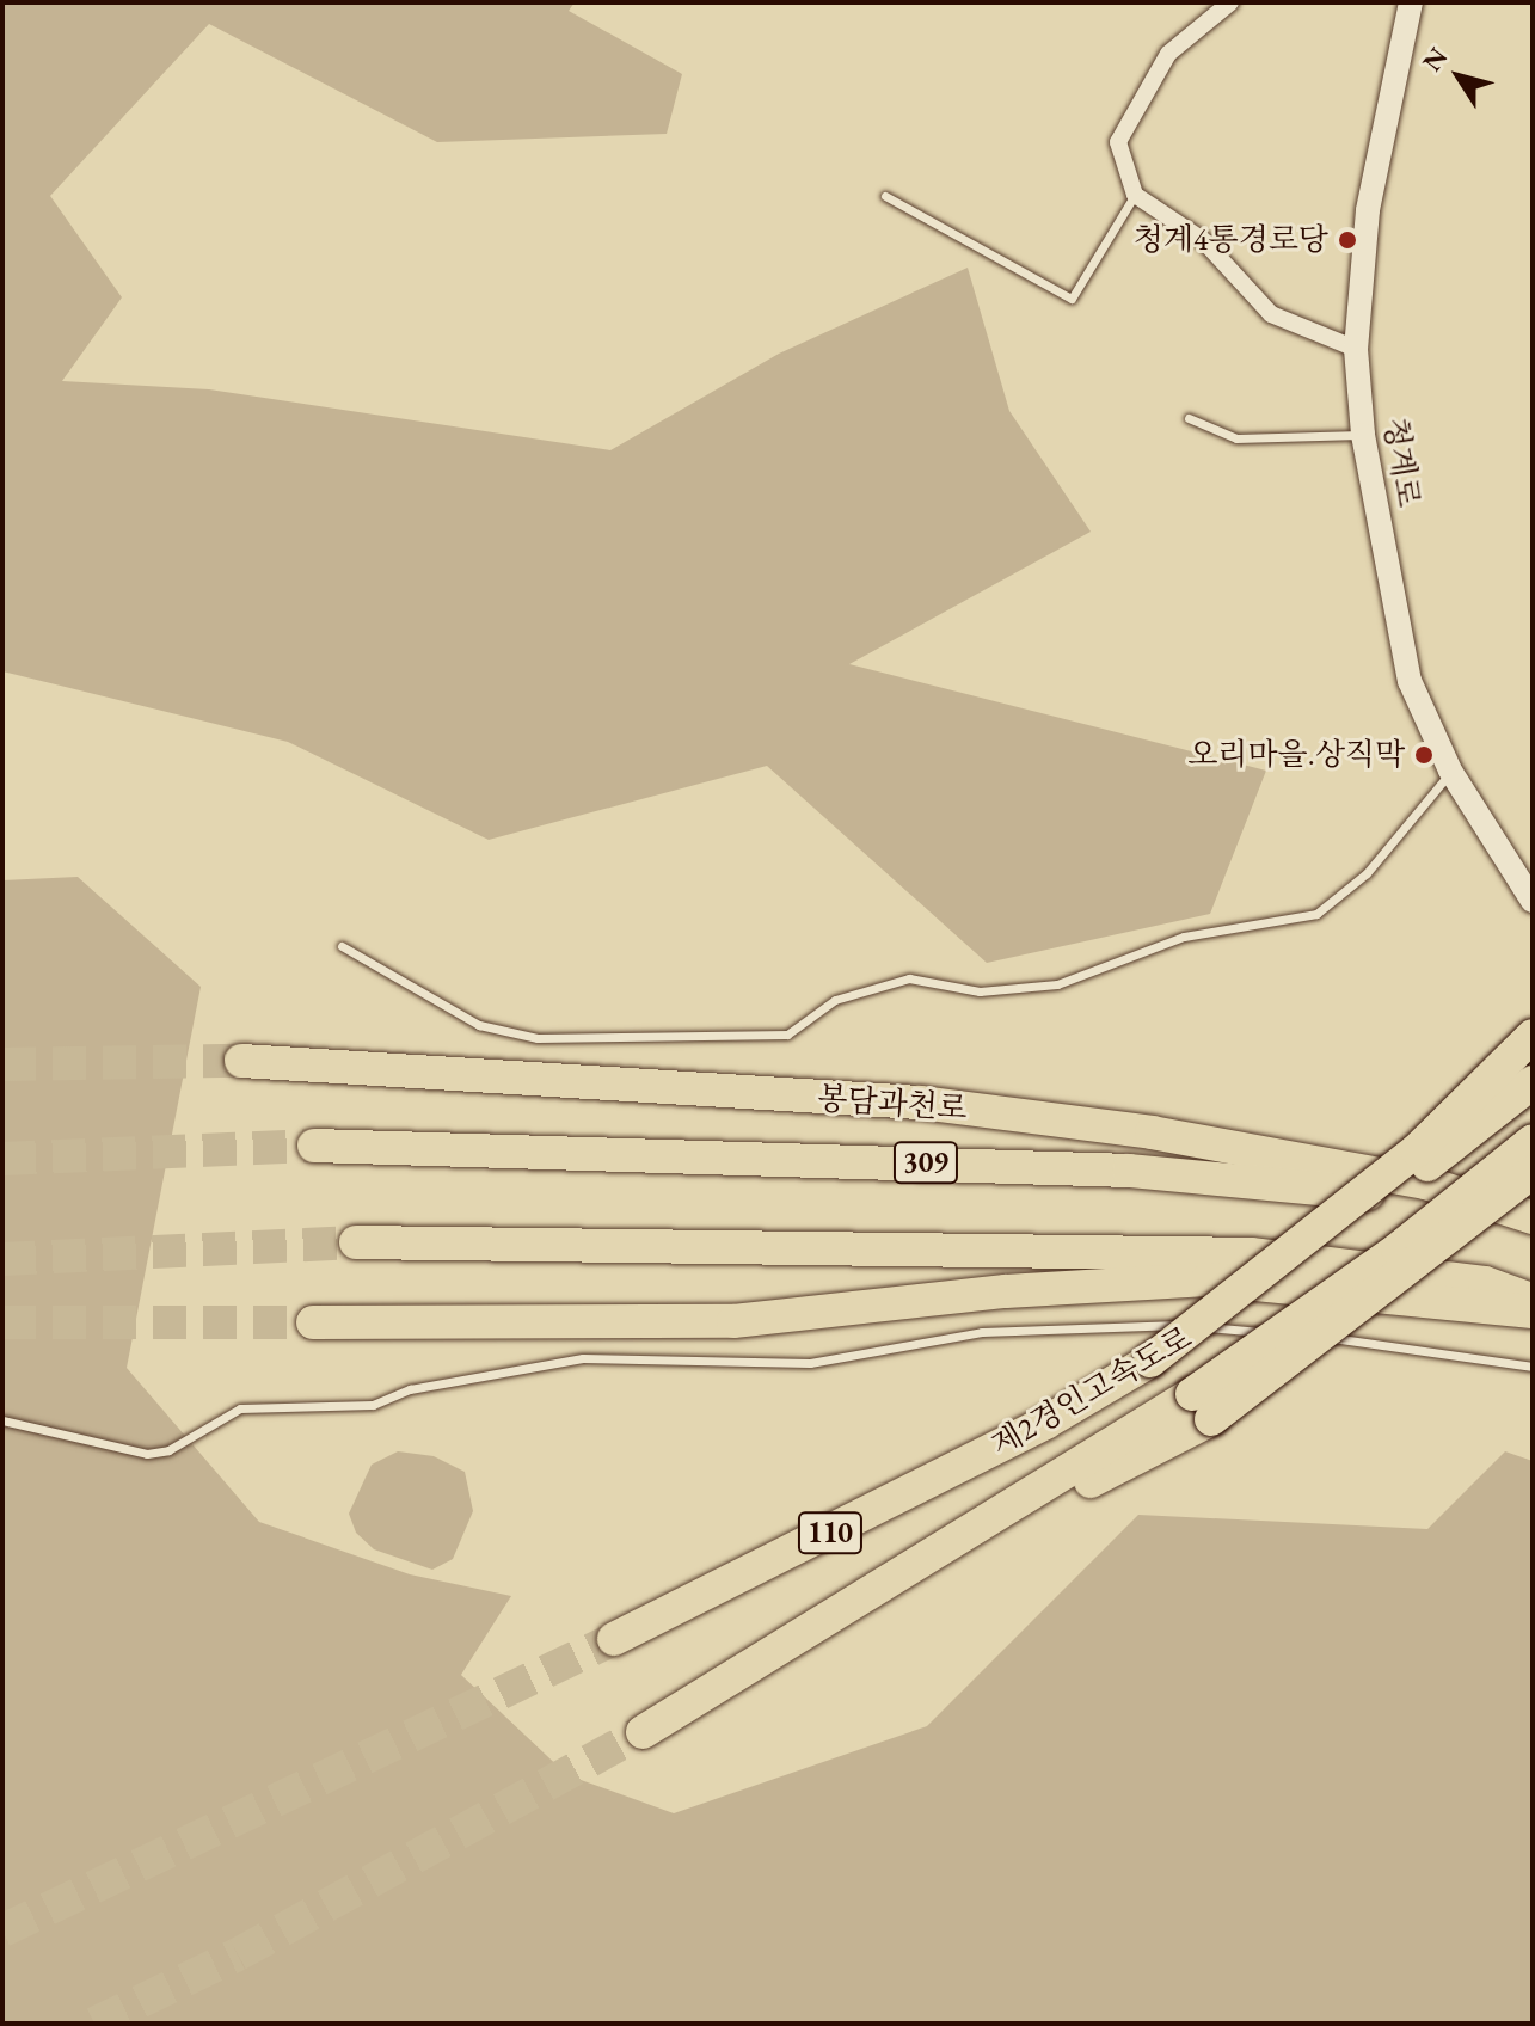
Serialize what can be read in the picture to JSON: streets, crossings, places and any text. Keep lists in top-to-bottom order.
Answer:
{
  "streets": {
    "highway": [
      "봉담과천로",
      "309",
      "제2경인고속도로",
      "110"
    ],
    "street": ["청계로"]
  },
  "places": ["청계4통경로당", "오리마을.상직막"],
  "north": "top left"
}
